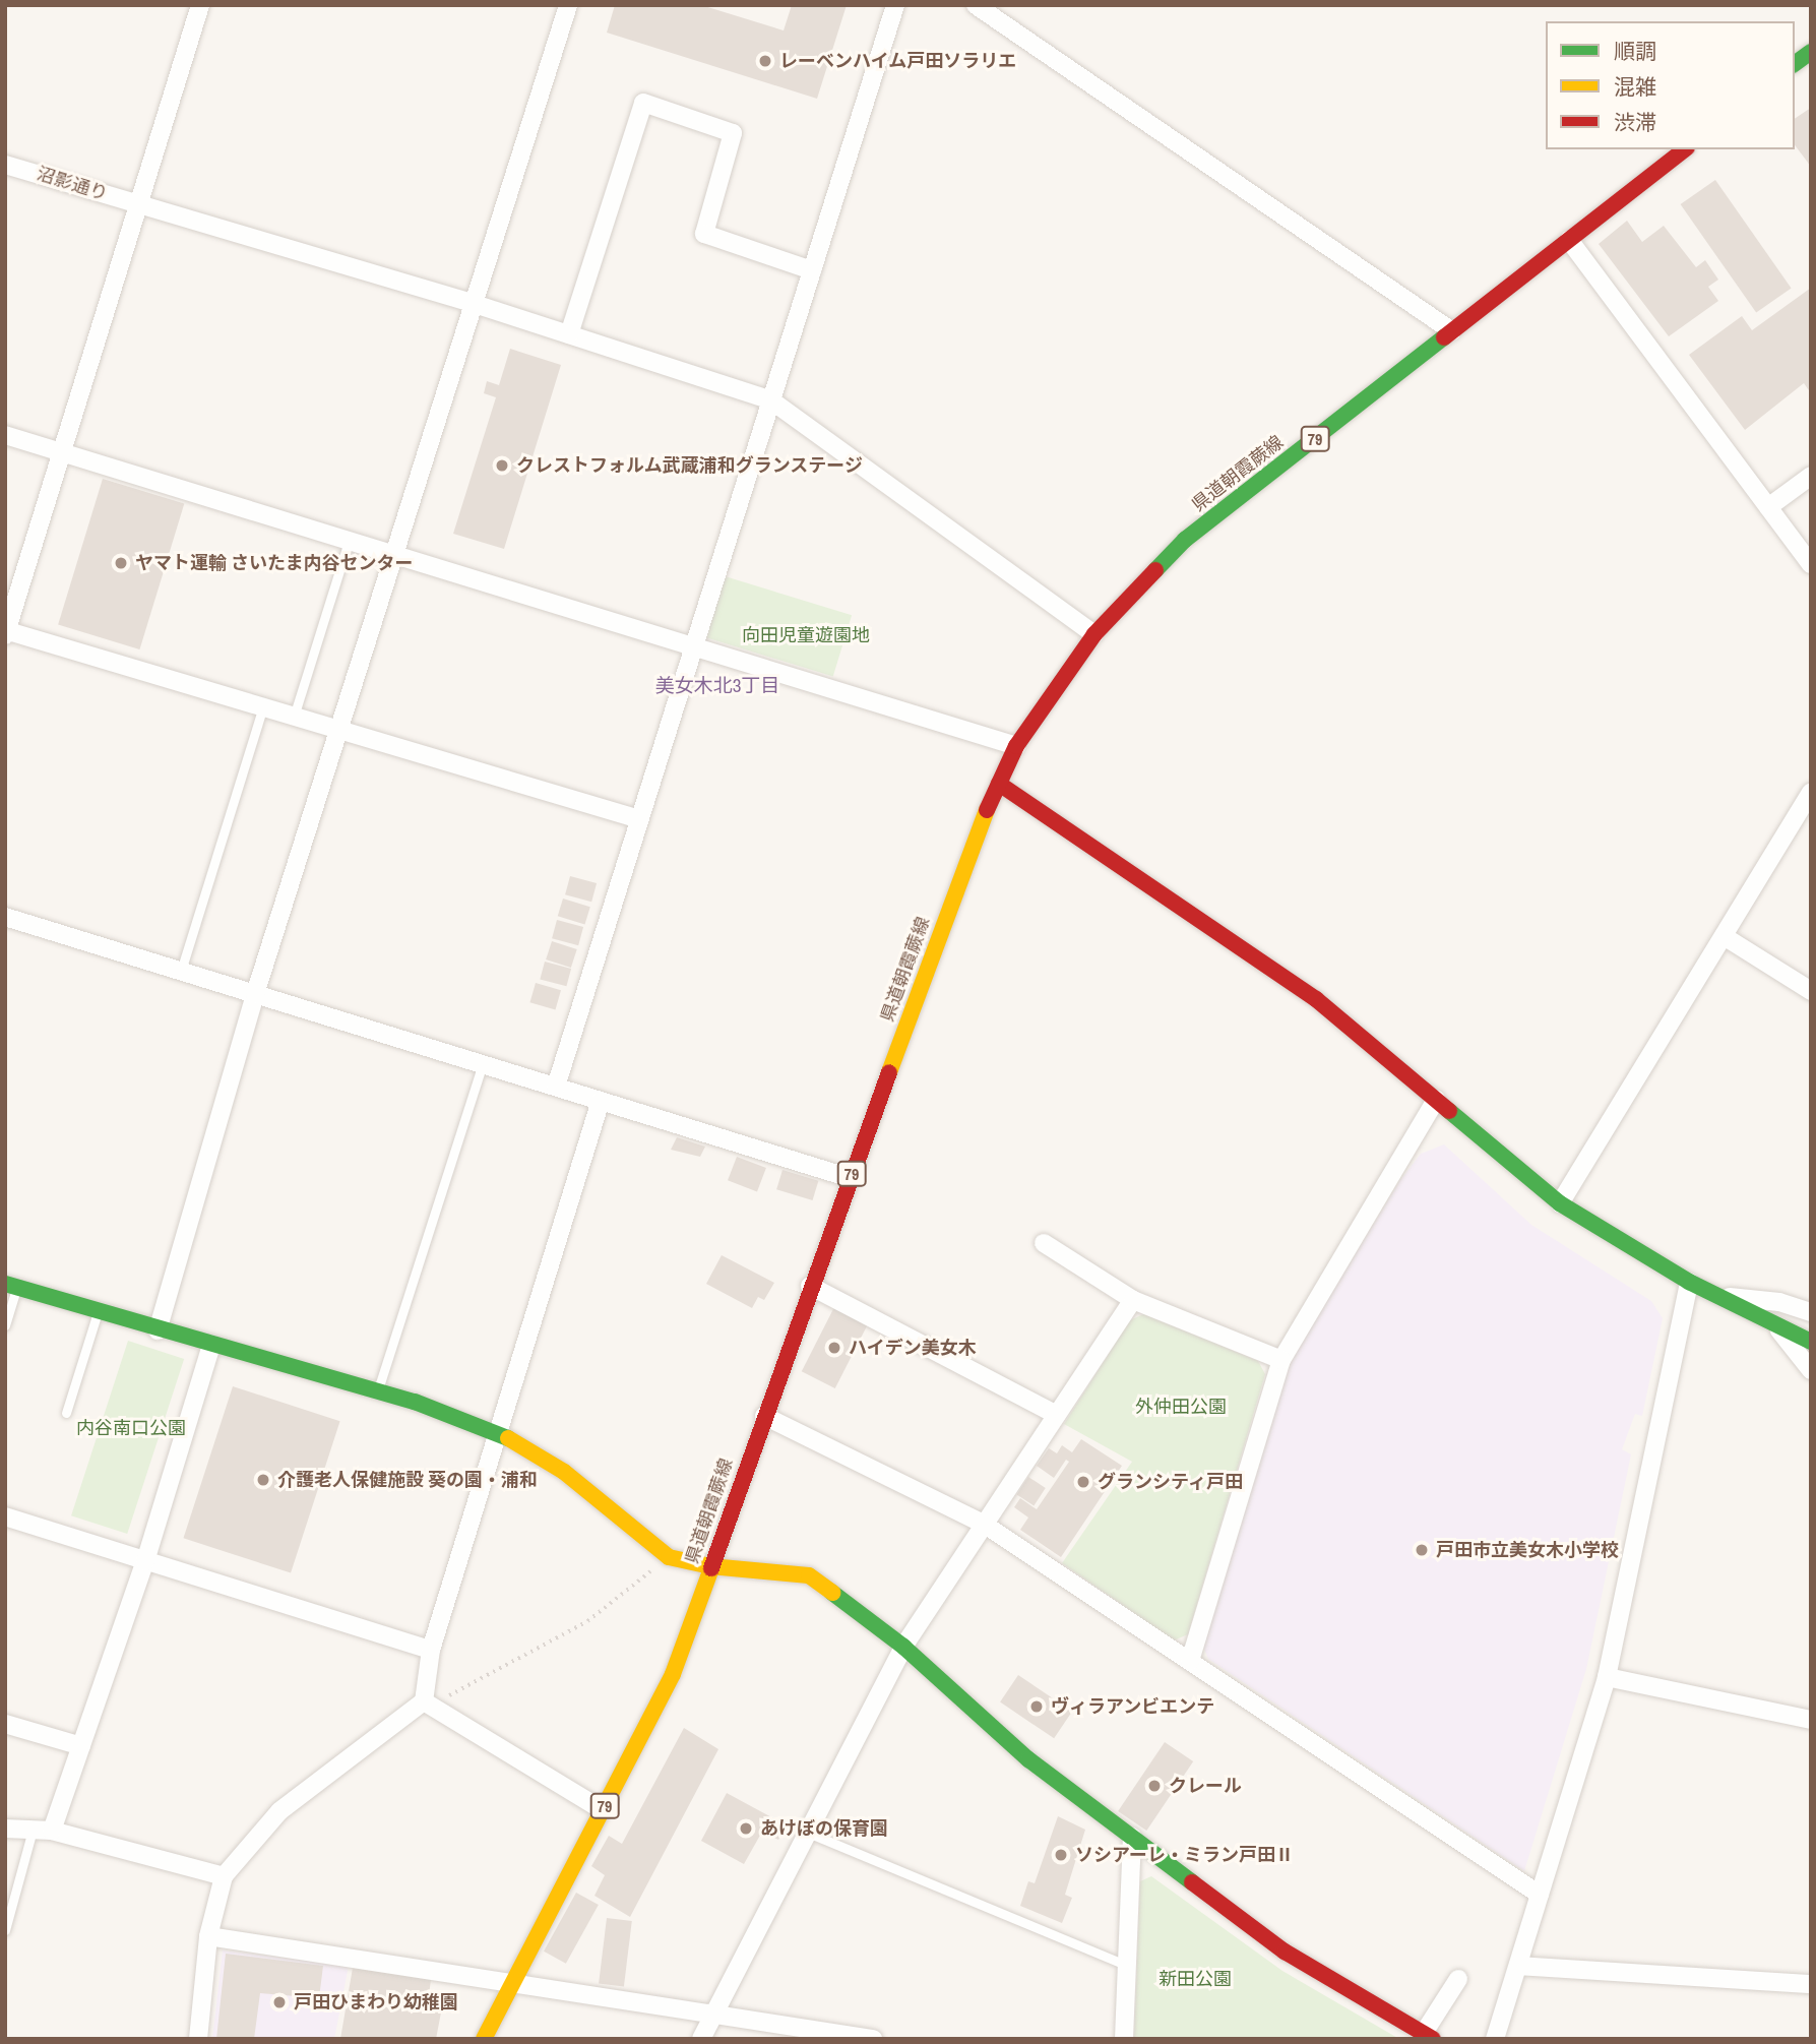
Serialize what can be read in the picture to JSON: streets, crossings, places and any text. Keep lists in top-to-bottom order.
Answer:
{
  "streets": {
    "street": ["沼影通り", "79", "県道朝霞蕨線"]
  },
  "crossings": [
    ["沼影通り", "県道朝霞蕨線"]
  ],
  "districts": ["美女木北3丁目"],
  "parks": [
    "向田児童遊園地",
    "外仲田公園",
    "内谷南口公園",
    "新田公園"
  ],
  "places": [
    "レーベンハイム戸田ソラリエ",
    "クレストフォルム武蔵浦和グランステージ",
    "ヤマト運輸 さいたま内谷センター",
    "ハイデン美女木",
    "介護老人保健施設 葵の園・浦和",
    "グランシティ戸田",
    "戸田市立美女木小学校",
    "ヴィラアンビエンテ",
    "クレール",
    "あけぼの保育園",
    "ソシアーレ・ミラン戸田Ⅱ",
    "戸田ひまわり幼稚園"
  ],
  "legend": ["順調", "混雑", "渋滞"]
}
